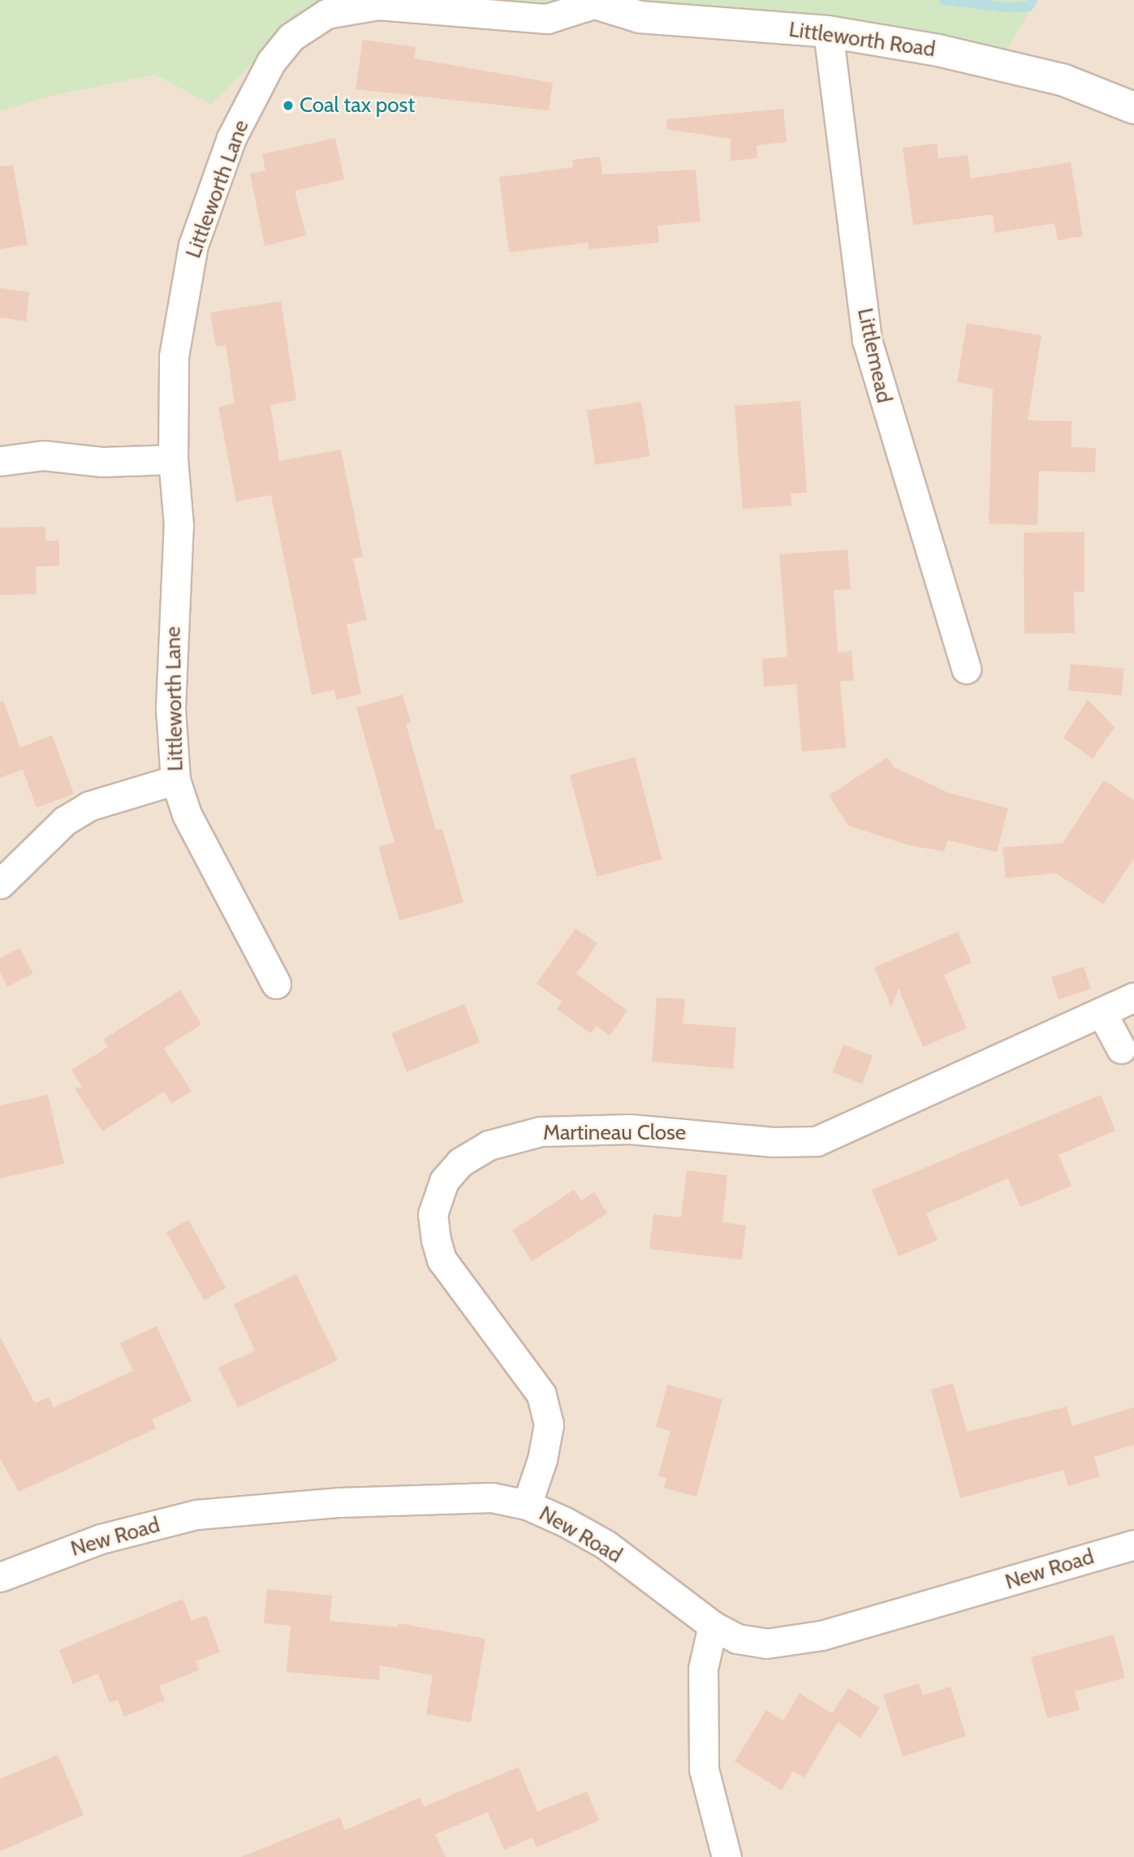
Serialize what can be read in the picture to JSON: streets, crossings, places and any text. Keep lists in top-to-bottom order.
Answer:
{
  "streets": {
    "street": [
      "Littleworth Road",
      "Littleworth Lane",
      "Littlemead",
      "Martineau Close",
      "New Road"
    ]
  },
  "crossings": [
    ["Littleworth Road", "Littleworth Lane"],
    ["Littleworth Road", "Littlemead"],
    ["Martineau Close", "New Road"]
  ],
  "places": ["Coal tax post"]
}
